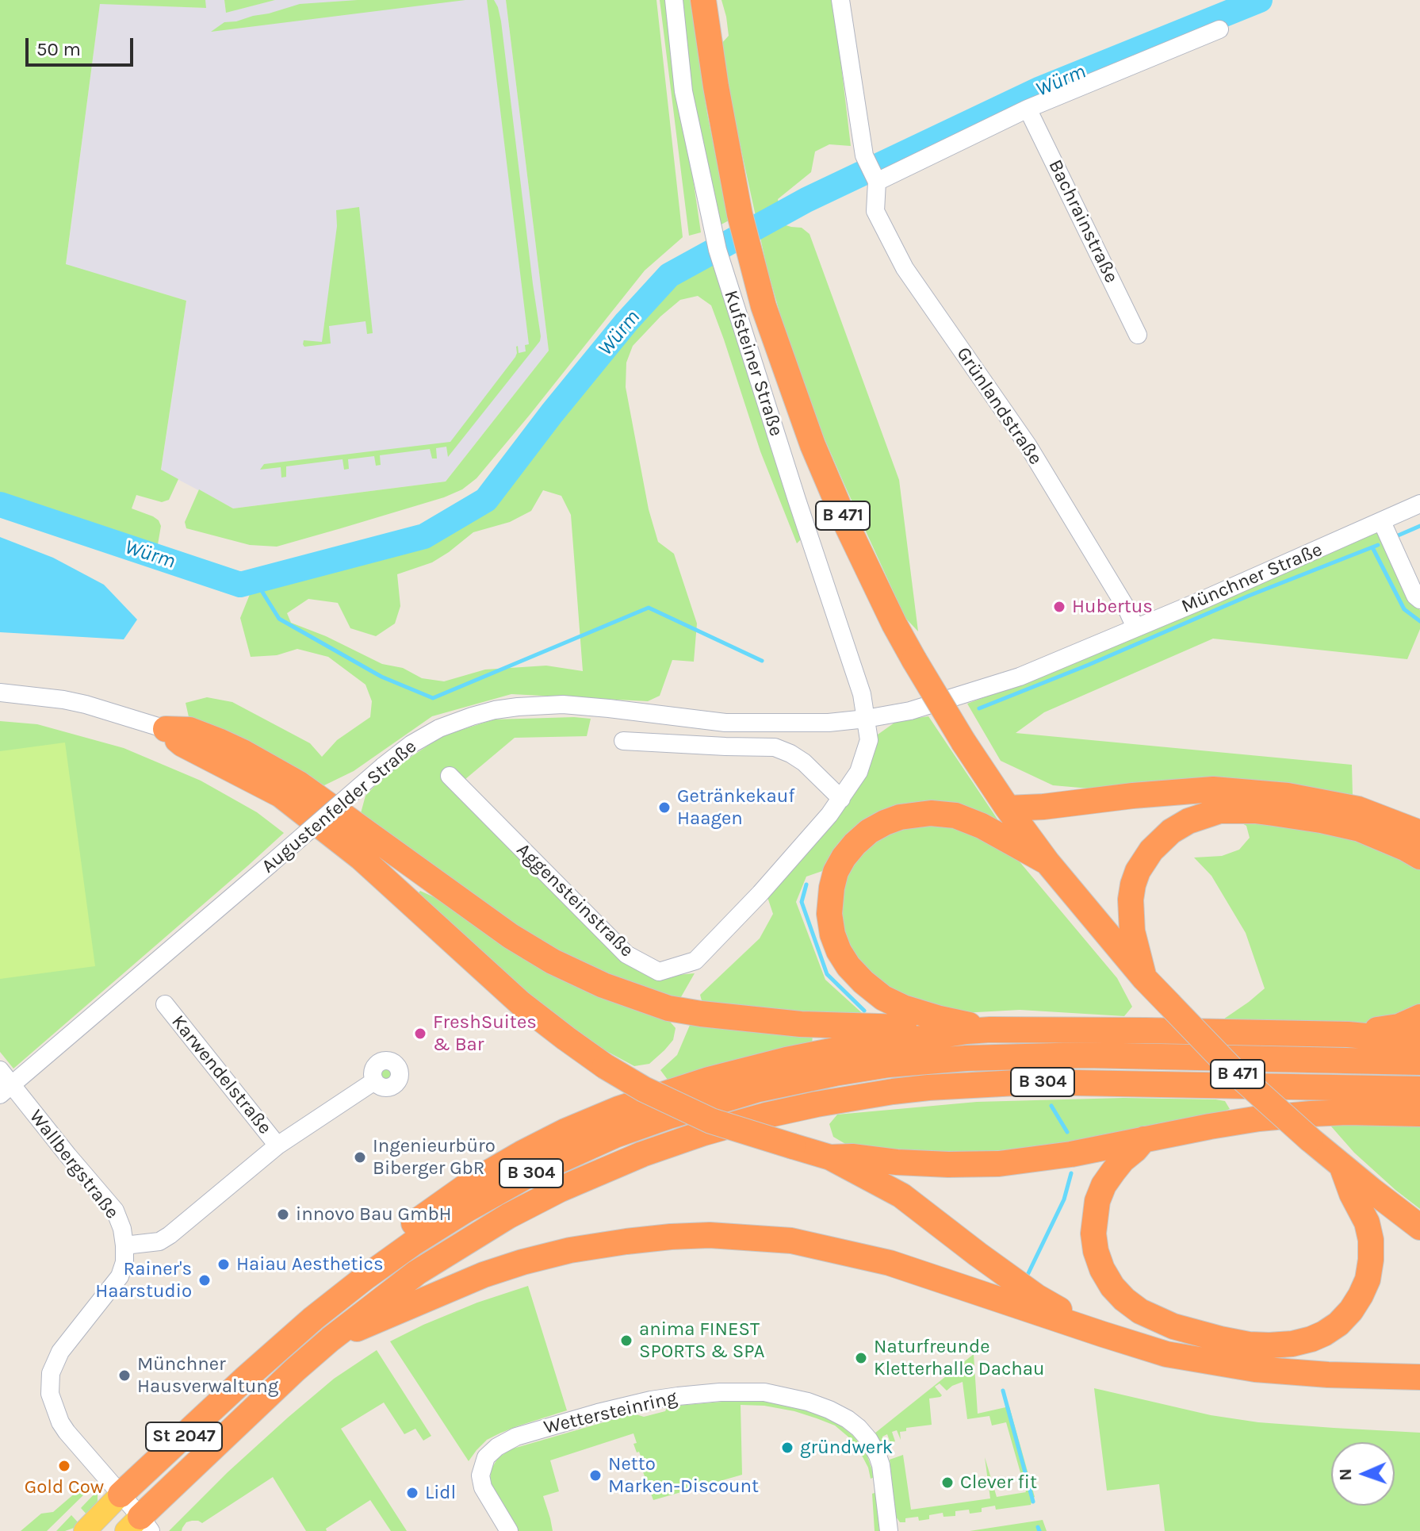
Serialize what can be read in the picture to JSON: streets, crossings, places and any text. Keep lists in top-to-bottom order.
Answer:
{
  "streets": {
    "highway": ["B 471", "B 304", "St 2047"],
    "street": [
      "Bachrainstraße",
      "Kufsteiner Straße",
      "Grünlandstraße",
      "Münchner Straße",
      "Augustenfelder Straße",
      "Aggensteinstraße",
      "Karwendelstraße",
      "Wallbergstraße",
      "Wettersteinring"
    ]
  },
  "crossings": [
    ["Kufsteiner Straße", "Münchner Straße"],
    ["Kufsteiner Straße", "Augustenfelder Straße"],
    ["Kufsteiner Straße", "Aggensteinstraße"],
    ["Grünlandstraße", "Münchner Straße"],
    ["Münchner Straße", "Augustenfelder Straße"],
    ["Münchner Straße", "Aggensteinstraße"],
    ["Augustenfelder Straße", "Aggensteinstraße"],
    ["Augustenfelder Straße", "Wallbergstraße"],
    ["Karwendelstraße", "Wallbergstraße"],
    ["B 304", "St 2047"],
    ["Wallbergstraße", "St 2047"]
  ],
  "water": ["Würm"],
  "places": [
    "Hubertus",
    "Getränkekauf Haagen",
    "FreshSuites & Bar",
    "Ingenieurbüro Biberger GbR",
    "innovo Bau GmbH",
    "Haiau Aesthetics",
    "Rainer's Haarstudio",
    "anima FINEST SPORTS & SPA",
    "Naturfreunde Kletterhalle Dachau",
    "Münchner Hausverwaltung",
    "gründwerk",
    "Gold Cow",
    "Netto Marken-Discount",
    "Clever fit",
    "Lidl"
  ],
  "scale_bar": "50 m",
  "north": "left"
}
